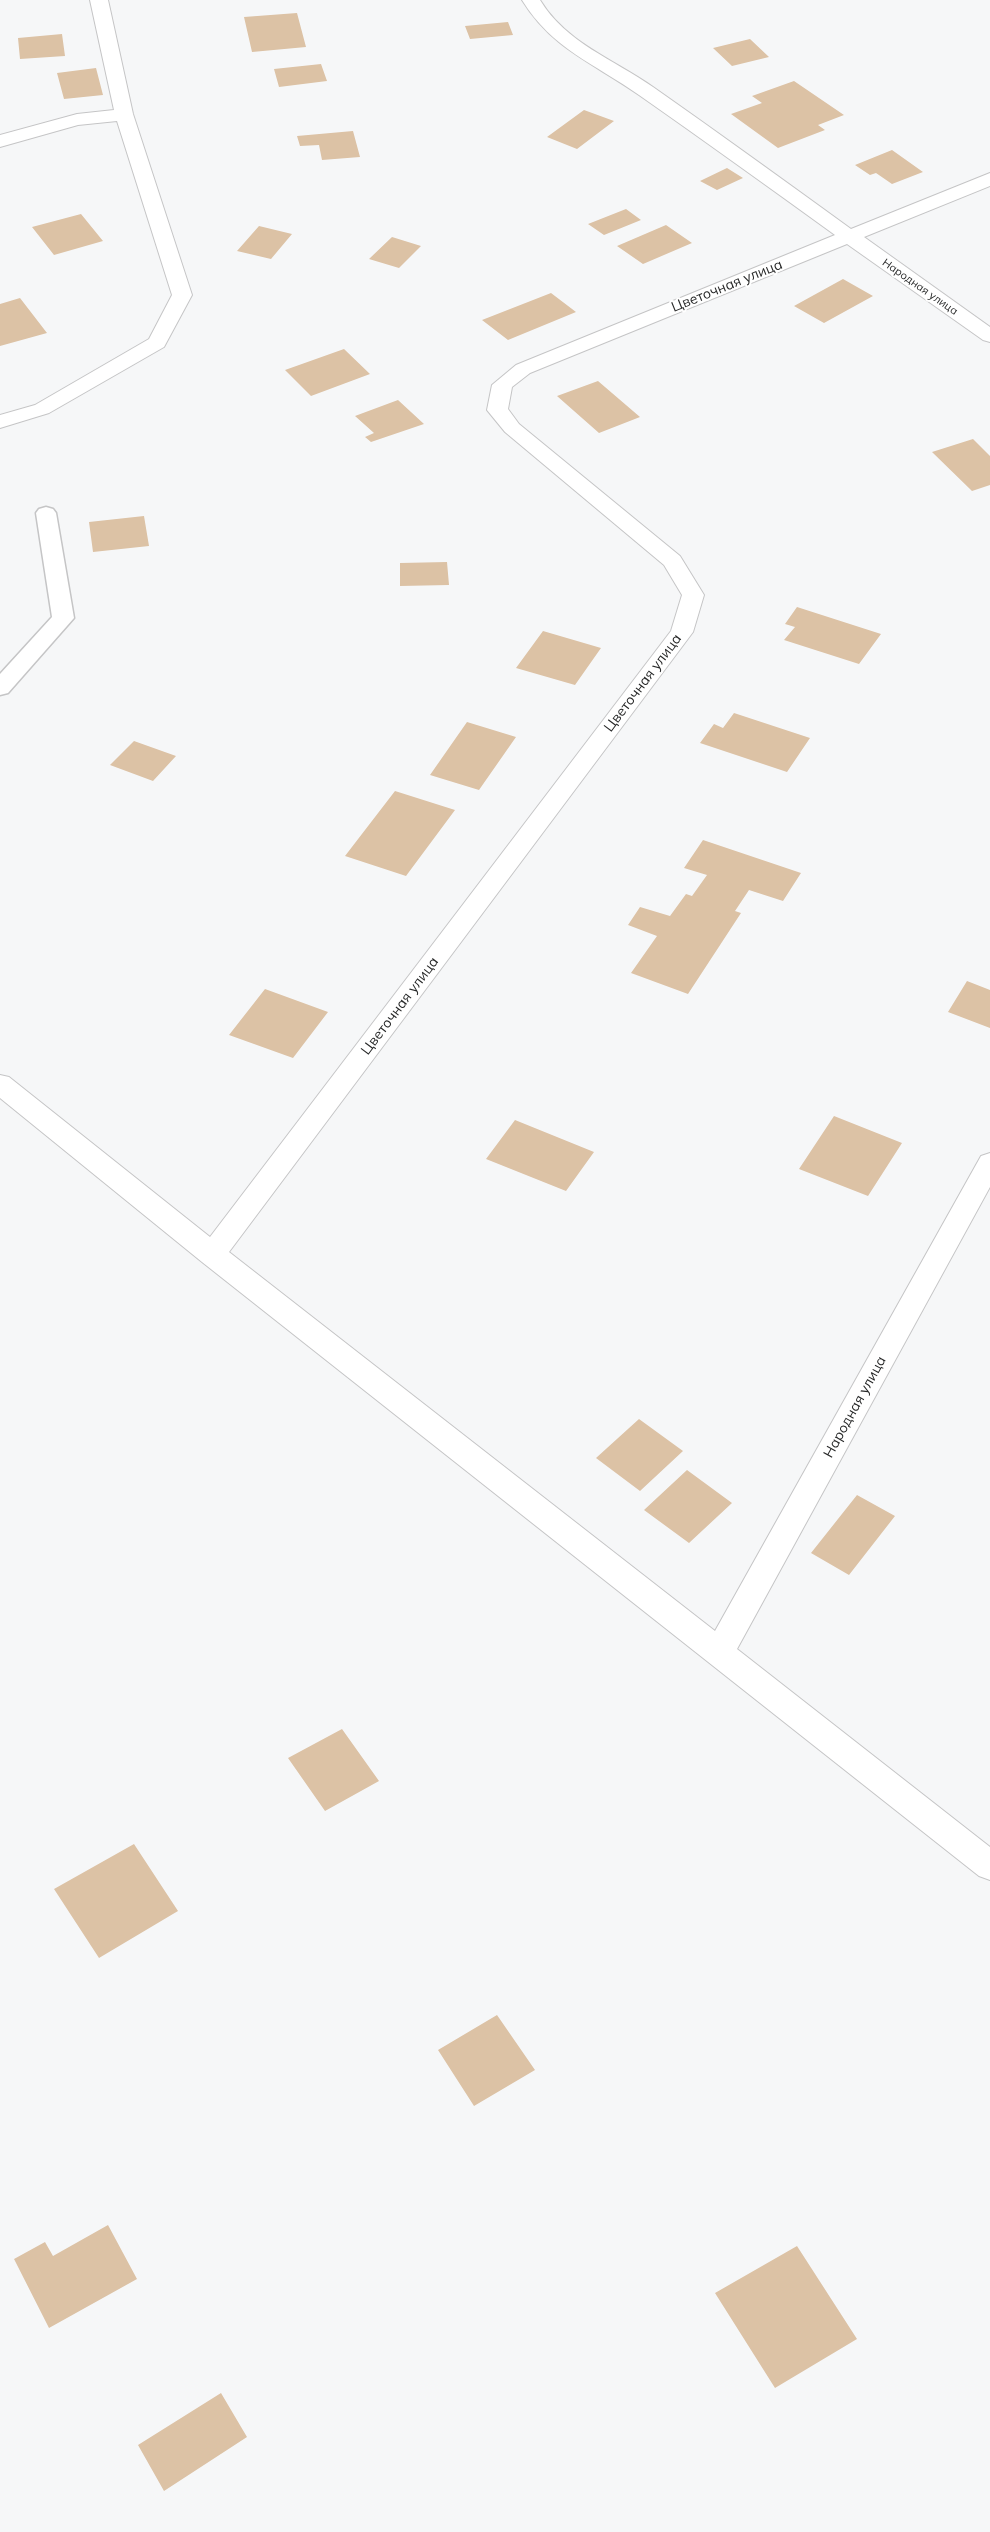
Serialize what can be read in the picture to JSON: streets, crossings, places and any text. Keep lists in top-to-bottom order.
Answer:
{
  "streets": {
    "street": ["Цветочная улица", "Народная улица"]
  },
  "crossings": [
    ["Цветочная улица", "Народная улица"]
  ]
}
